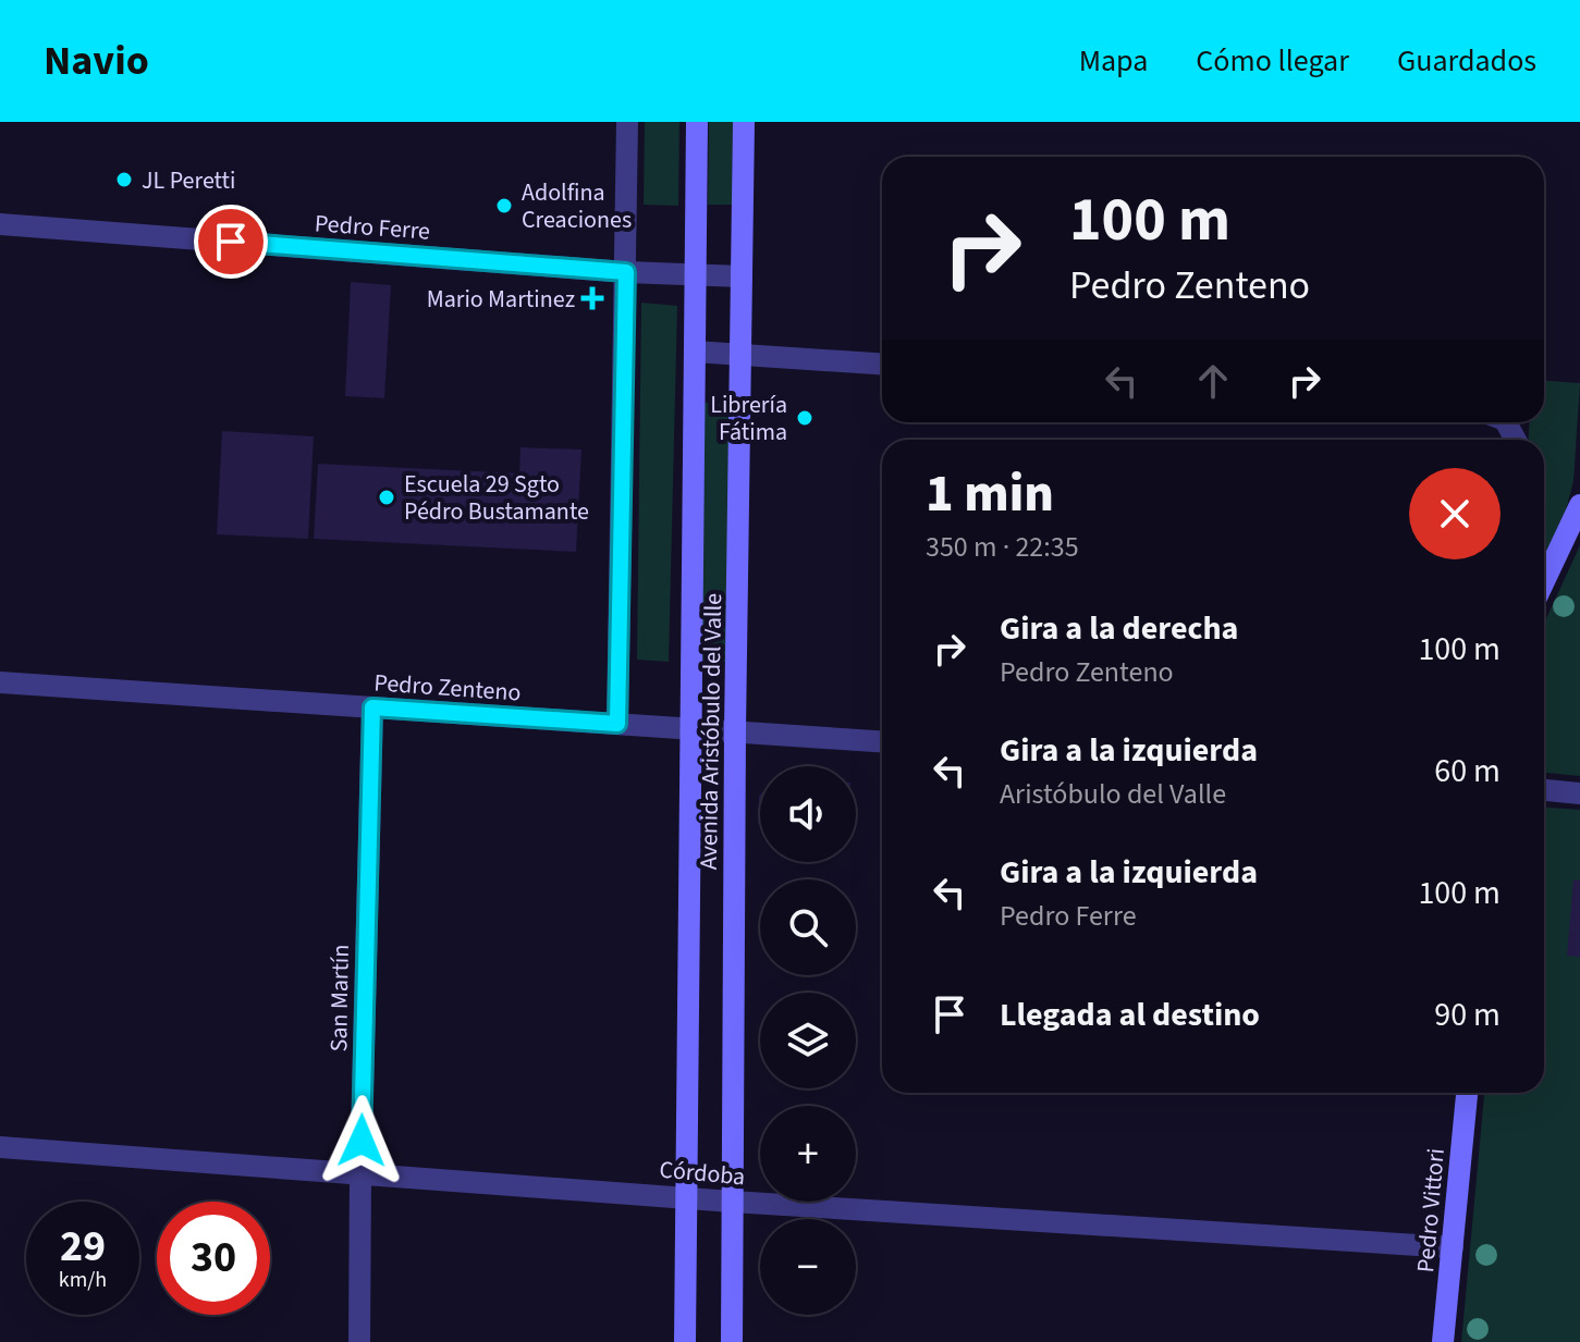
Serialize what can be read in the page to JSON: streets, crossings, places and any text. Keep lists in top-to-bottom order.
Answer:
{
  "streets": {
    "main road": ["Avenida Aristóbulo del Valle", "Pedro Vittori"],
    "street": [
      "Pedro Ferre",
      "Pedro Zenteno",
      "San Martín",
      "Córdoba"
    ]
  },
  "crossings": [
    ["Pedro Ferre", "Avenida Aristóbulo del Valle"],
    ["Pedro Zenteno", "Avenida Aristóbulo del Valle"],
    ["Pedro Zenteno", "San Martín"],
    ["Avenida Aristóbulo del Valle", "Córdoba"],
    ["San Martín", "Córdoba"],
    ["Córdoba", "Pedro Vittori"]
  ],
  "places": {
    "other": [
      "JL Peretti",
      "Adolfina Creaciones",
      "Librería Fátima",
      "Escuela 29 Sgto Pédro Bustamante"
    ],
    "health": ["Mario Martinez"]
  },
  "page": {
    "header": "Navio",
    "nav": ["Mapa", "Cómo llegar", "Guardados"],
    "turn": ["100 m", "Pedro Zenteno"],
    "heading": ["1 min", "350 m · 22:35"],
    "list": [
      {
        "name": "Gira a la derecha",
        "note": "Pedro Zenteno",
        "value": "100 m"
      },
      {
        "name": "Gira a la izquierda",
        "note": "Aristóbulo del Valle",
        "value": "60 m"
      },
      {
        "name": "Gira a la izquierda",
        "note": "Pedro Ferre",
        "value": "100 m"
      },
      {
        "name": "Llegada al destino",
        "value": "90 m"
      }
    ],
    "map_buttons": ["+", "−"],
    "speed": "29 km/h",
    "limit": "30"
  }
}
